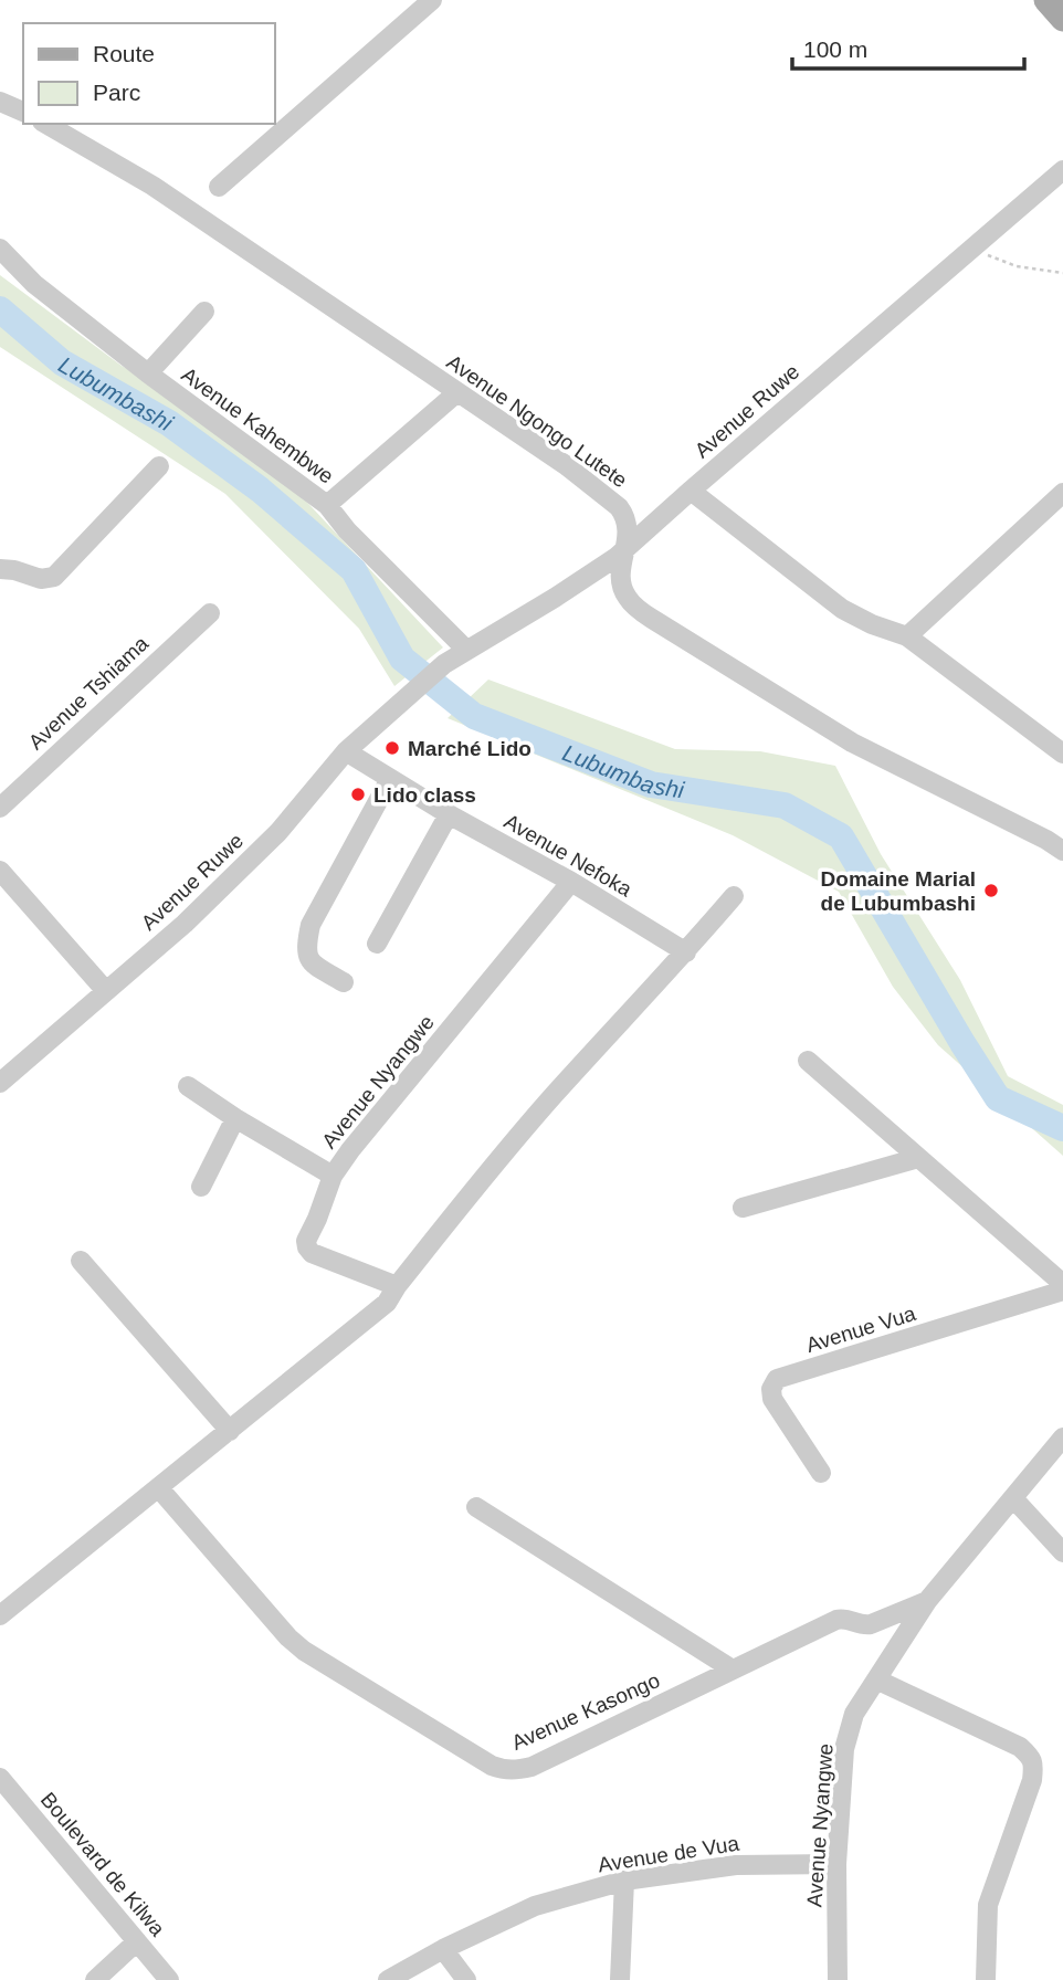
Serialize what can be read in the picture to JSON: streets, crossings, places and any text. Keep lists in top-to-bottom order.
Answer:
{
  "streets": {
    "street": [
      "Avenue Ruwe",
      "Avenue Ngongo Lutete",
      "Avenue Kahembwe",
      "Avenue Tshiama",
      "Avenue Nefoka",
      "Avenue Nyangwe",
      "Avenue Vua",
      "Avenue Kasongo",
      "Avenue de Vua",
      "Boulevard de Kilwa"
    ]
  },
  "crossings": [
    ["Avenue Ruwe", "Avenue Ngongo Lutete"],
    ["Avenue Ruwe", "Avenue Kahembwe"],
    ["Avenue Ruwe", "Avenue Nefoka"],
    ["Avenue Nefoka", "Avenue Nyangwe"],
    ["Avenue Nyangwe", "Avenue Kasongo"],
    ["Avenue Nyangwe", "Avenue de Vua"]
  ],
  "water": ["Lubumbashi"],
  "places": ["Marché Lido", "Lido class", "Domaine Marial de Lubumbashi"],
  "legend": ["Route", "Parc"],
  "scale_bar": "100 m"
}
